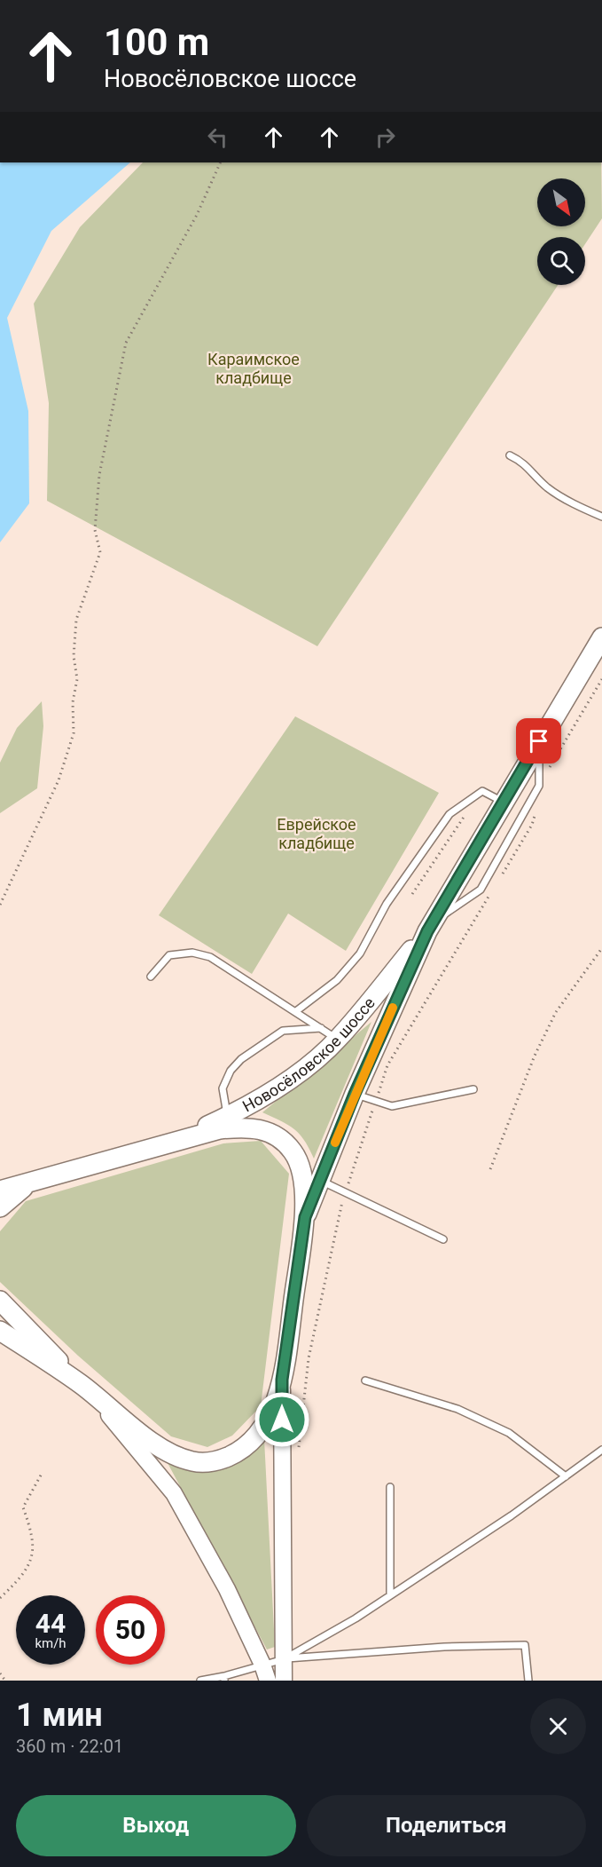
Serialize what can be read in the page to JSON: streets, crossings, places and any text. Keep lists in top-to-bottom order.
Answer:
{
  "streets": {
    "main road": ["Новосёловское шоссе"]
  },
  "parks": ["Караимское кладбище", "Еврейское кладбище"],
  "north": "bottom right",
  "page": {
    "turn": ["100 m", "Новосёловское шоссе"],
    "speed": "44 km/h",
    "limit": "50",
    "heading": ["1 мин", "360 m · 22:01"],
    "buttons": ["Выход", "Поделиться"]
  }
}
